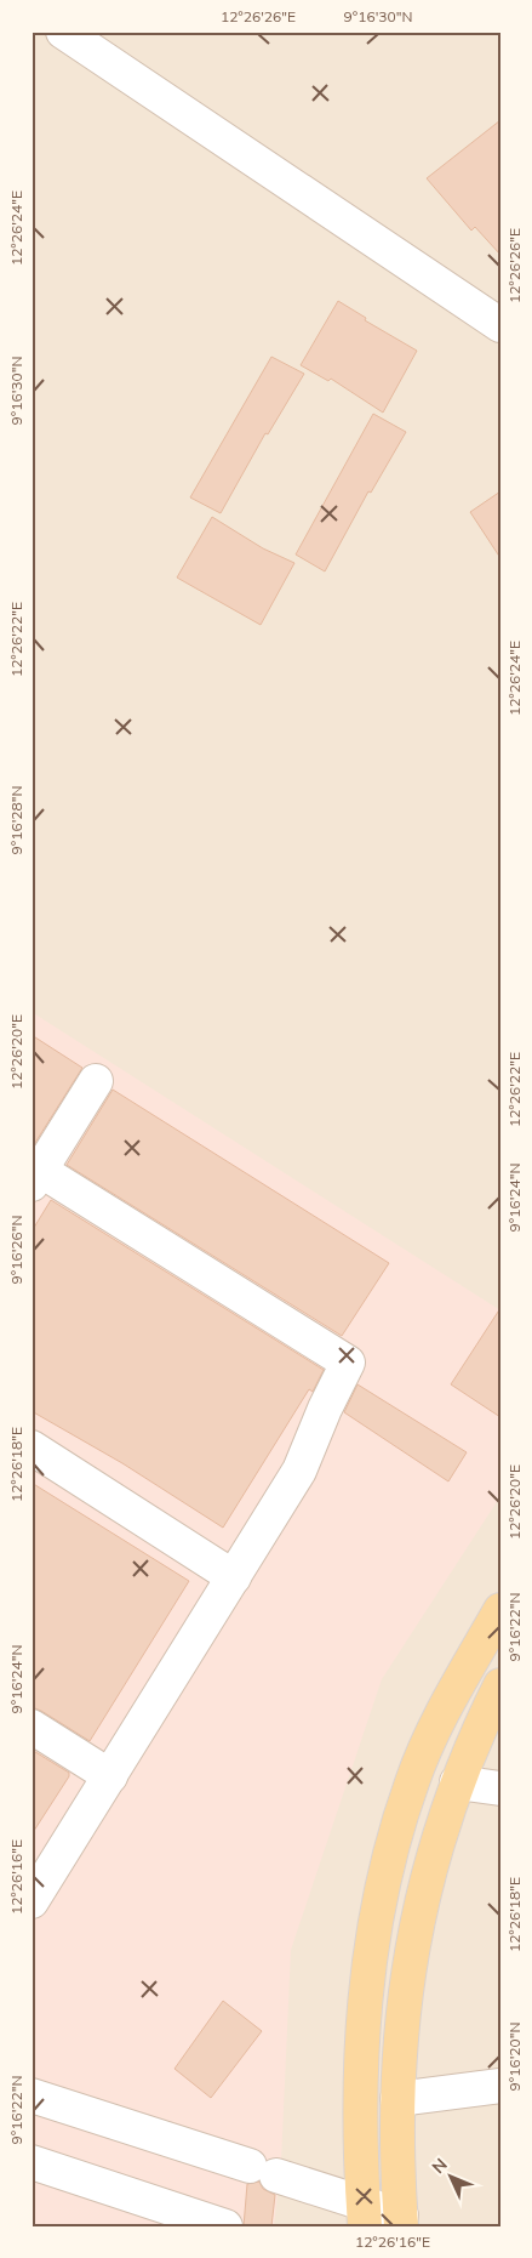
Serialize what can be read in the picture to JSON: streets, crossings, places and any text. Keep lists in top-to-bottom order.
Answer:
{
  "north": "top left",
  "coordinates": [
    "12°26'26\"E",
    "9°16'30\"N",
    "12°26'24\"E",
    "12°26'22\"E",
    "9°16'28\"N",
    "12°26'20\"E",
    "9°16'24\"N",
    "9°16'26\"N",
    "12°26'18\"E",
    "9°16'22\"N",
    "12°26'16\"E",
    "9°16'20\"N"
  ]
}
